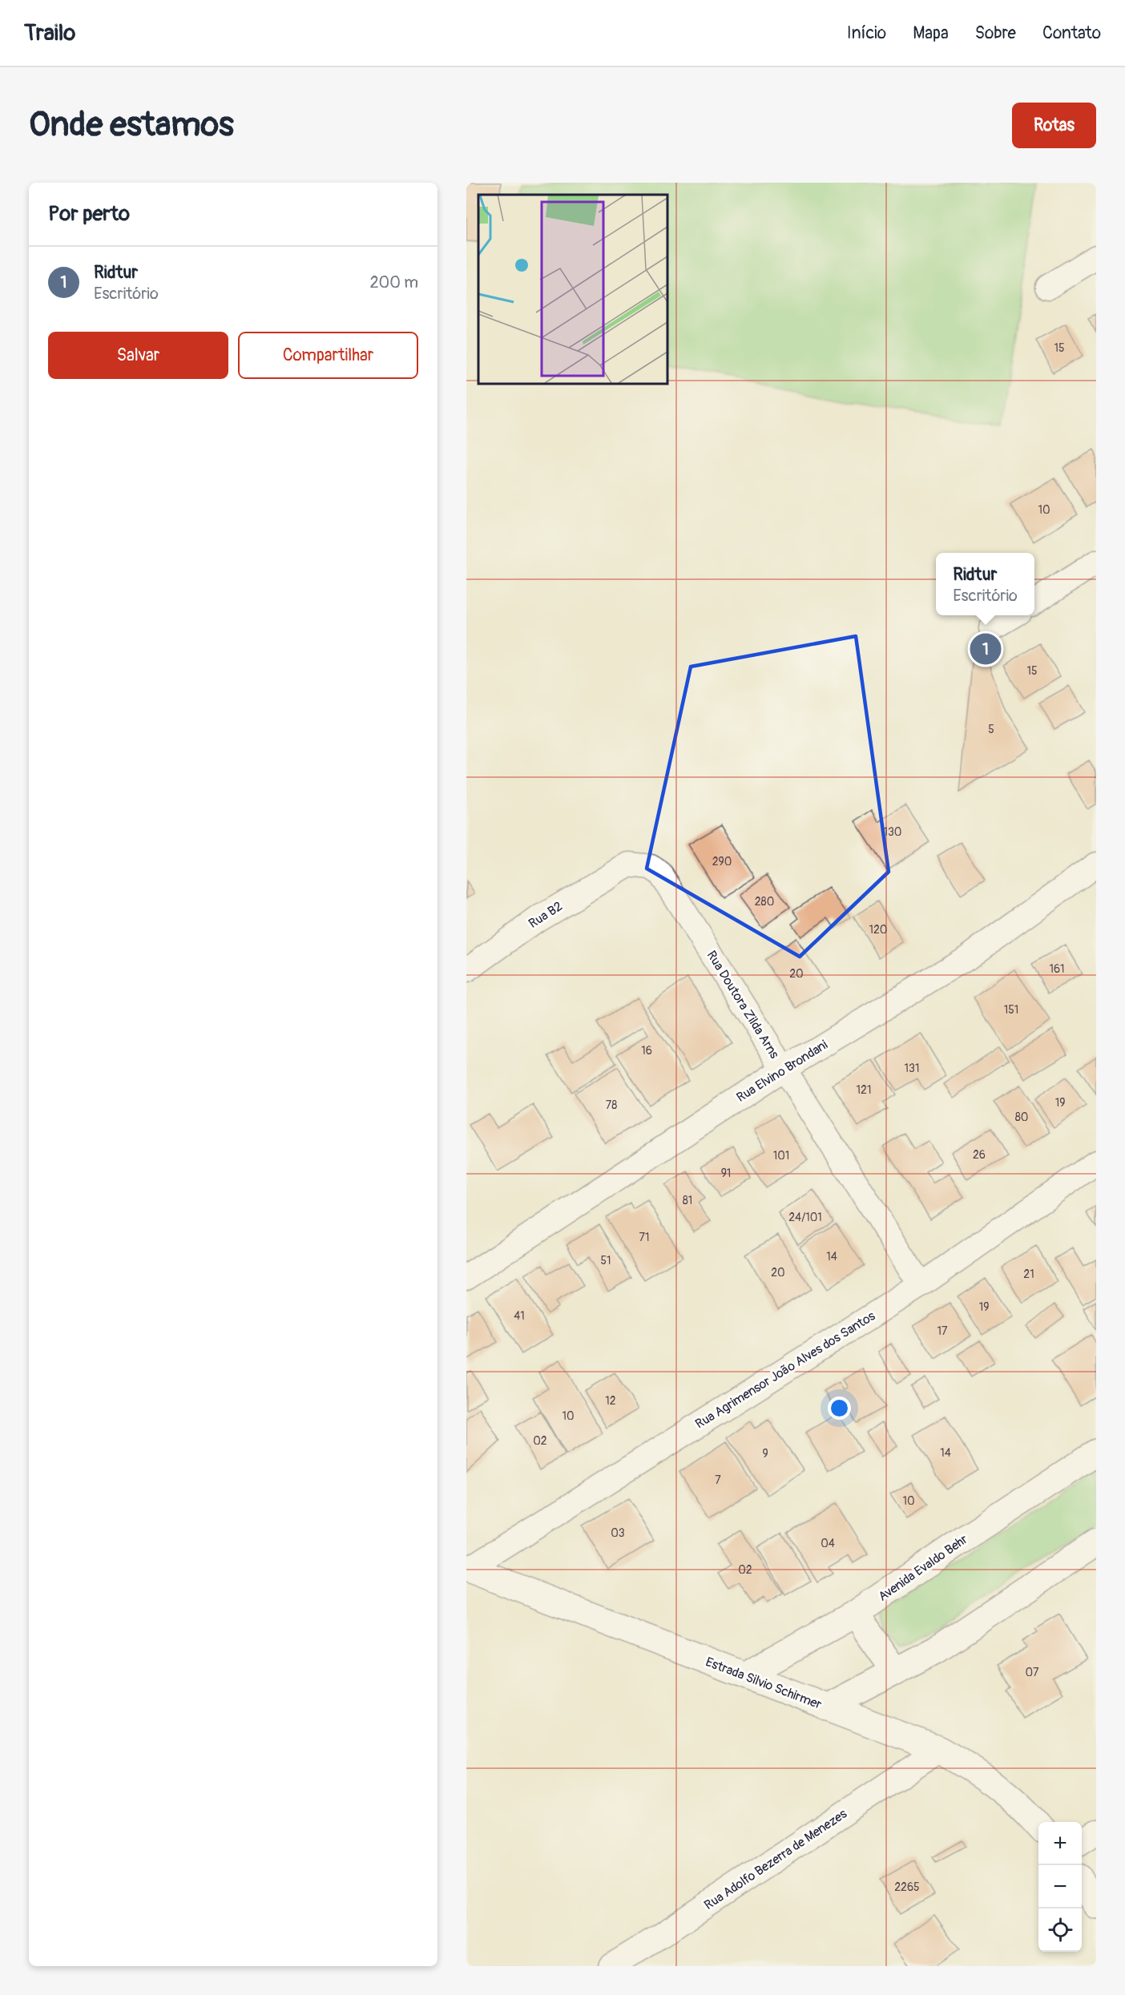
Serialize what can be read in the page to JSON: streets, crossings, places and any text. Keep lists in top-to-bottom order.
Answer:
{
  "streets": {
    "street": [
      "Rua B2",
      "Rua Doutora Zilda Arns",
      "Rua Elvino Brondani",
      "Rua Agrimensor João Alves dos Santos",
      "Avenida Evaldo Behr",
      "Estrada Silvio Schirmer",
      "Rua Adolfo Bezerra de Menezes"
    ]
  },
  "crossings": [
    ["Rua B2", "Rua Doutora Zilda Arns"],
    ["Rua Doutora Zilda Arns", "Rua Elvino Brondani"],
    ["Rua Doutora Zilda Arns", "Rua Agrimensor João Alves dos Santos"],
    ["Rua Agrimensor João Alves dos Santos", "Estrada Silvio Schirmer"],
    ["Avenida Evaldo Behr", "Estrada Silvio Schirmer"],
    ["Estrada Silvio Schirmer", "Rua Adolfo Bezerra de Menezes"]
  ],
  "house_numbers": [
    "15",
    "10",
    "15",
    "5",
    "130",
    "290",
    "280",
    "120",
    "161",
    "20",
    "151",
    "16",
    "131",
    "121",
    "19",
    "78",
    "80",
    "26",
    "101",
    "91",
    "81",
    "24/101",
    "71",
    "14",
    "51",
    "20",
    "21",
    "19",
    "41",
    "17",
    "12",
    "10",
    "02",
    "14",
    "9",
    "7",
    "10",
    "03",
    "04",
    "02",
    "07",
    "2265"
  ],
  "page": {
    "header": "Trailo",
    "nav": [
      "Início",
      "Mapa",
      "Sobre",
      "Contato"
    ],
    "buttons": [
      "Rotas",
      ["Salvar", "Compartilhar"]
    ],
    "title": "Onde estamos",
    "heading": "Por perto",
    "list": [
      {
        "mark": "1",
        "name": "Ridtur",
        "note": "Escritório",
        "value": "200 m"
      }
    ],
    "popup": ["Ridtur", "Escritório"],
    "pins": "1",
    "map_buttons": ["+", "−"]
  }
}
